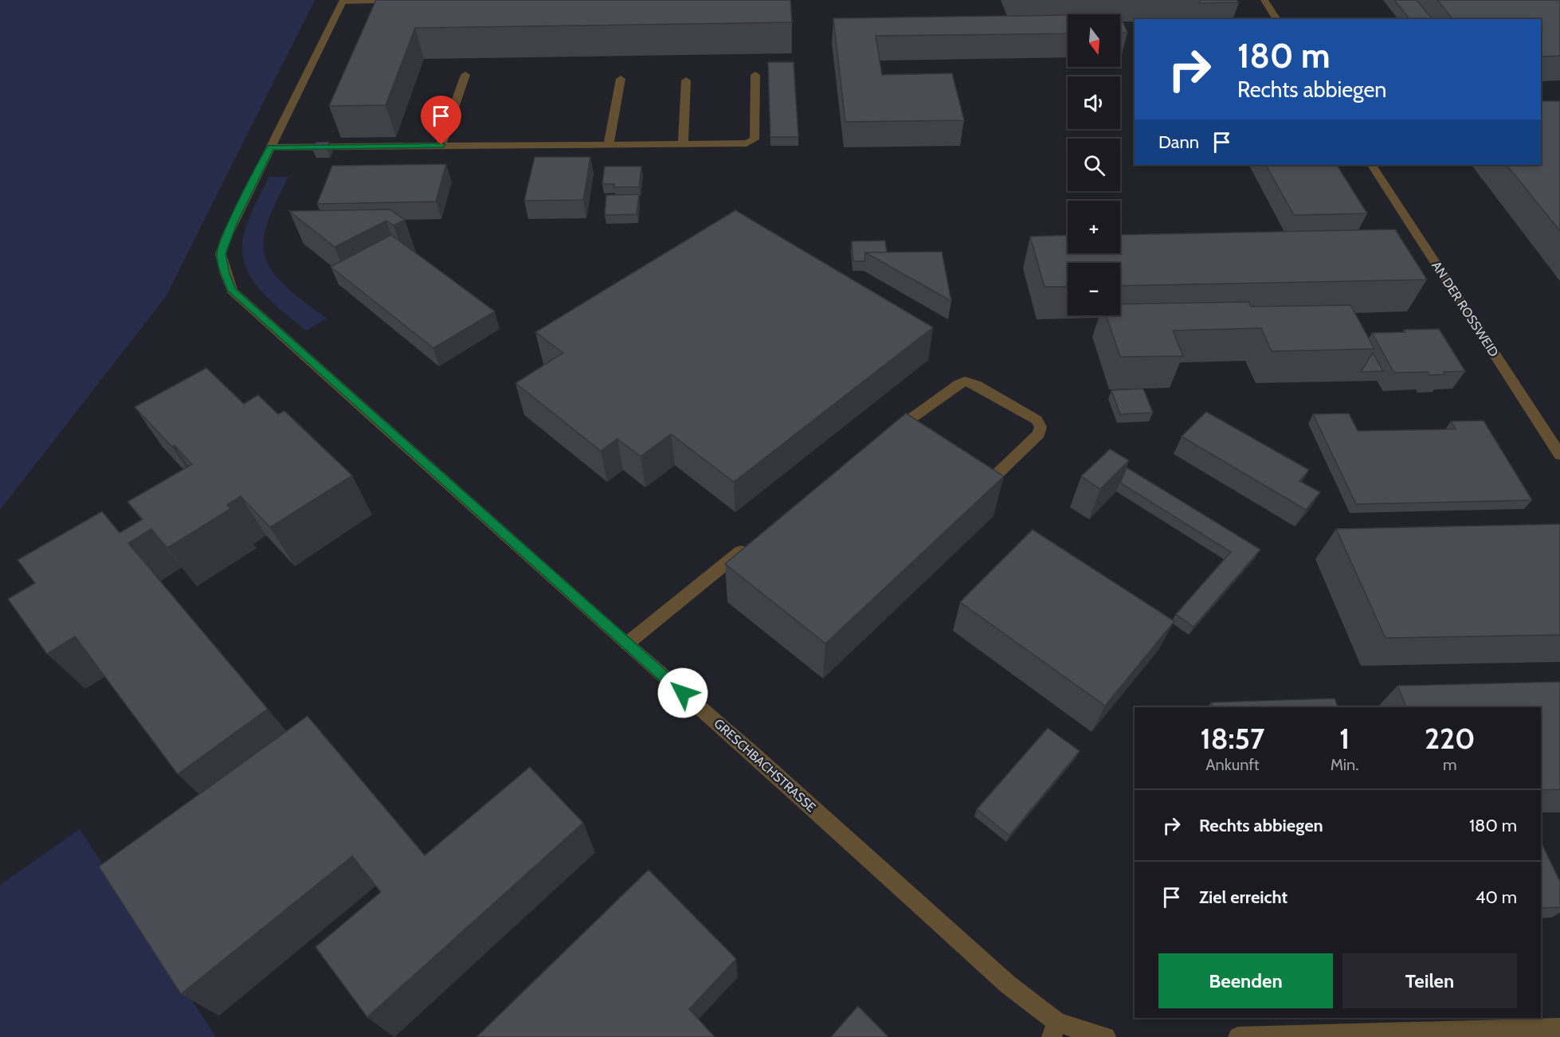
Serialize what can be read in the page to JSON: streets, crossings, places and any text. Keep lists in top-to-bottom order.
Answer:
{
  "streets": {
    "street": ["AN DER ROSSWEID", "GRESCHBACHSTRASSE"]
  },
  "north": "bottom",
  "page": {
    "map_buttons": ["+", "−"],
    "turn": ["180 m", "Rechts abbiegen"],
    "then": "Dann",
    "eta": [
      "18:57",
      "Ankunft",
      "1",
      "Min.",
      "220",
      "m"
    ],
    "list": [
      {
        "name": "Rechts abbiegen",
        "value": "180 m"
      },
      {
        "name": "Ziel erreicht",
        "value": "40 m"
      }
    ],
    "buttons": ["Beenden", "Teilen"]
  }
}
